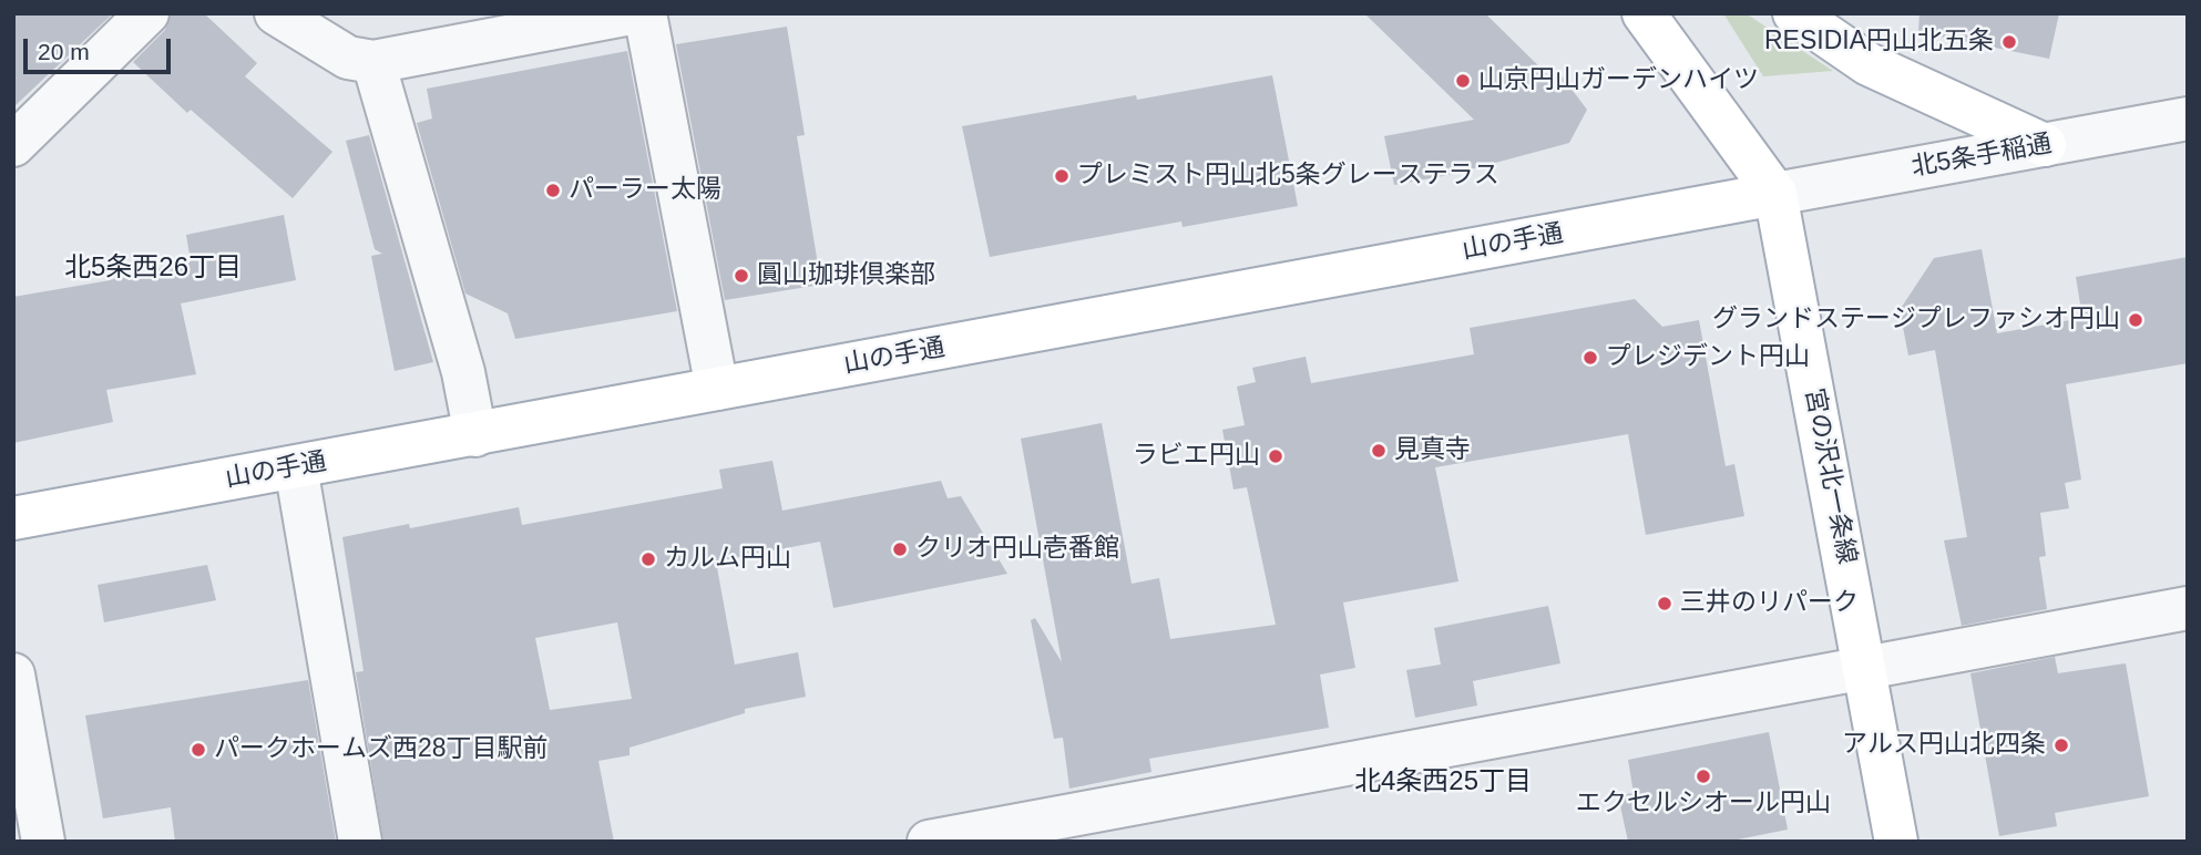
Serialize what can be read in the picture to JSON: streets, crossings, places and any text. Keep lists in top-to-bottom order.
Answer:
{
  "streets": {
    "main road": ["山の手通", "宮の沢北一条線"],
    "street": ["北5条手稲通"]
  },
  "crossings": [
    ["北5条手稲通", "山の手通"],
    ["北5条手稲通", "宮の沢北一条線"],
    ["山の手通", "宮の沢北一条線"]
  ],
  "districts": ["北5条西26丁目", "北4条西25丁目"],
  "places": [
    "RESIDIA円山北五条",
    "山京円山ガーデンハイツ",
    "プレミスト円山北5条グレーステラス",
    "パーラー太陽",
    "圓山珈琲倶楽部",
    "グランドステージプレファシオ円山",
    "プレジデント円山",
    "見真寺",
    "ラビエ円山",
    "クリオ円山壱番館",
    "カルム円山",
    "三井のリパーク",
    "アルス円山北四条",
    "パークホームズ西28丁目駅前",
    "エクセルシオール円山"
  ],
  "scale_bar": "20 m"
}
